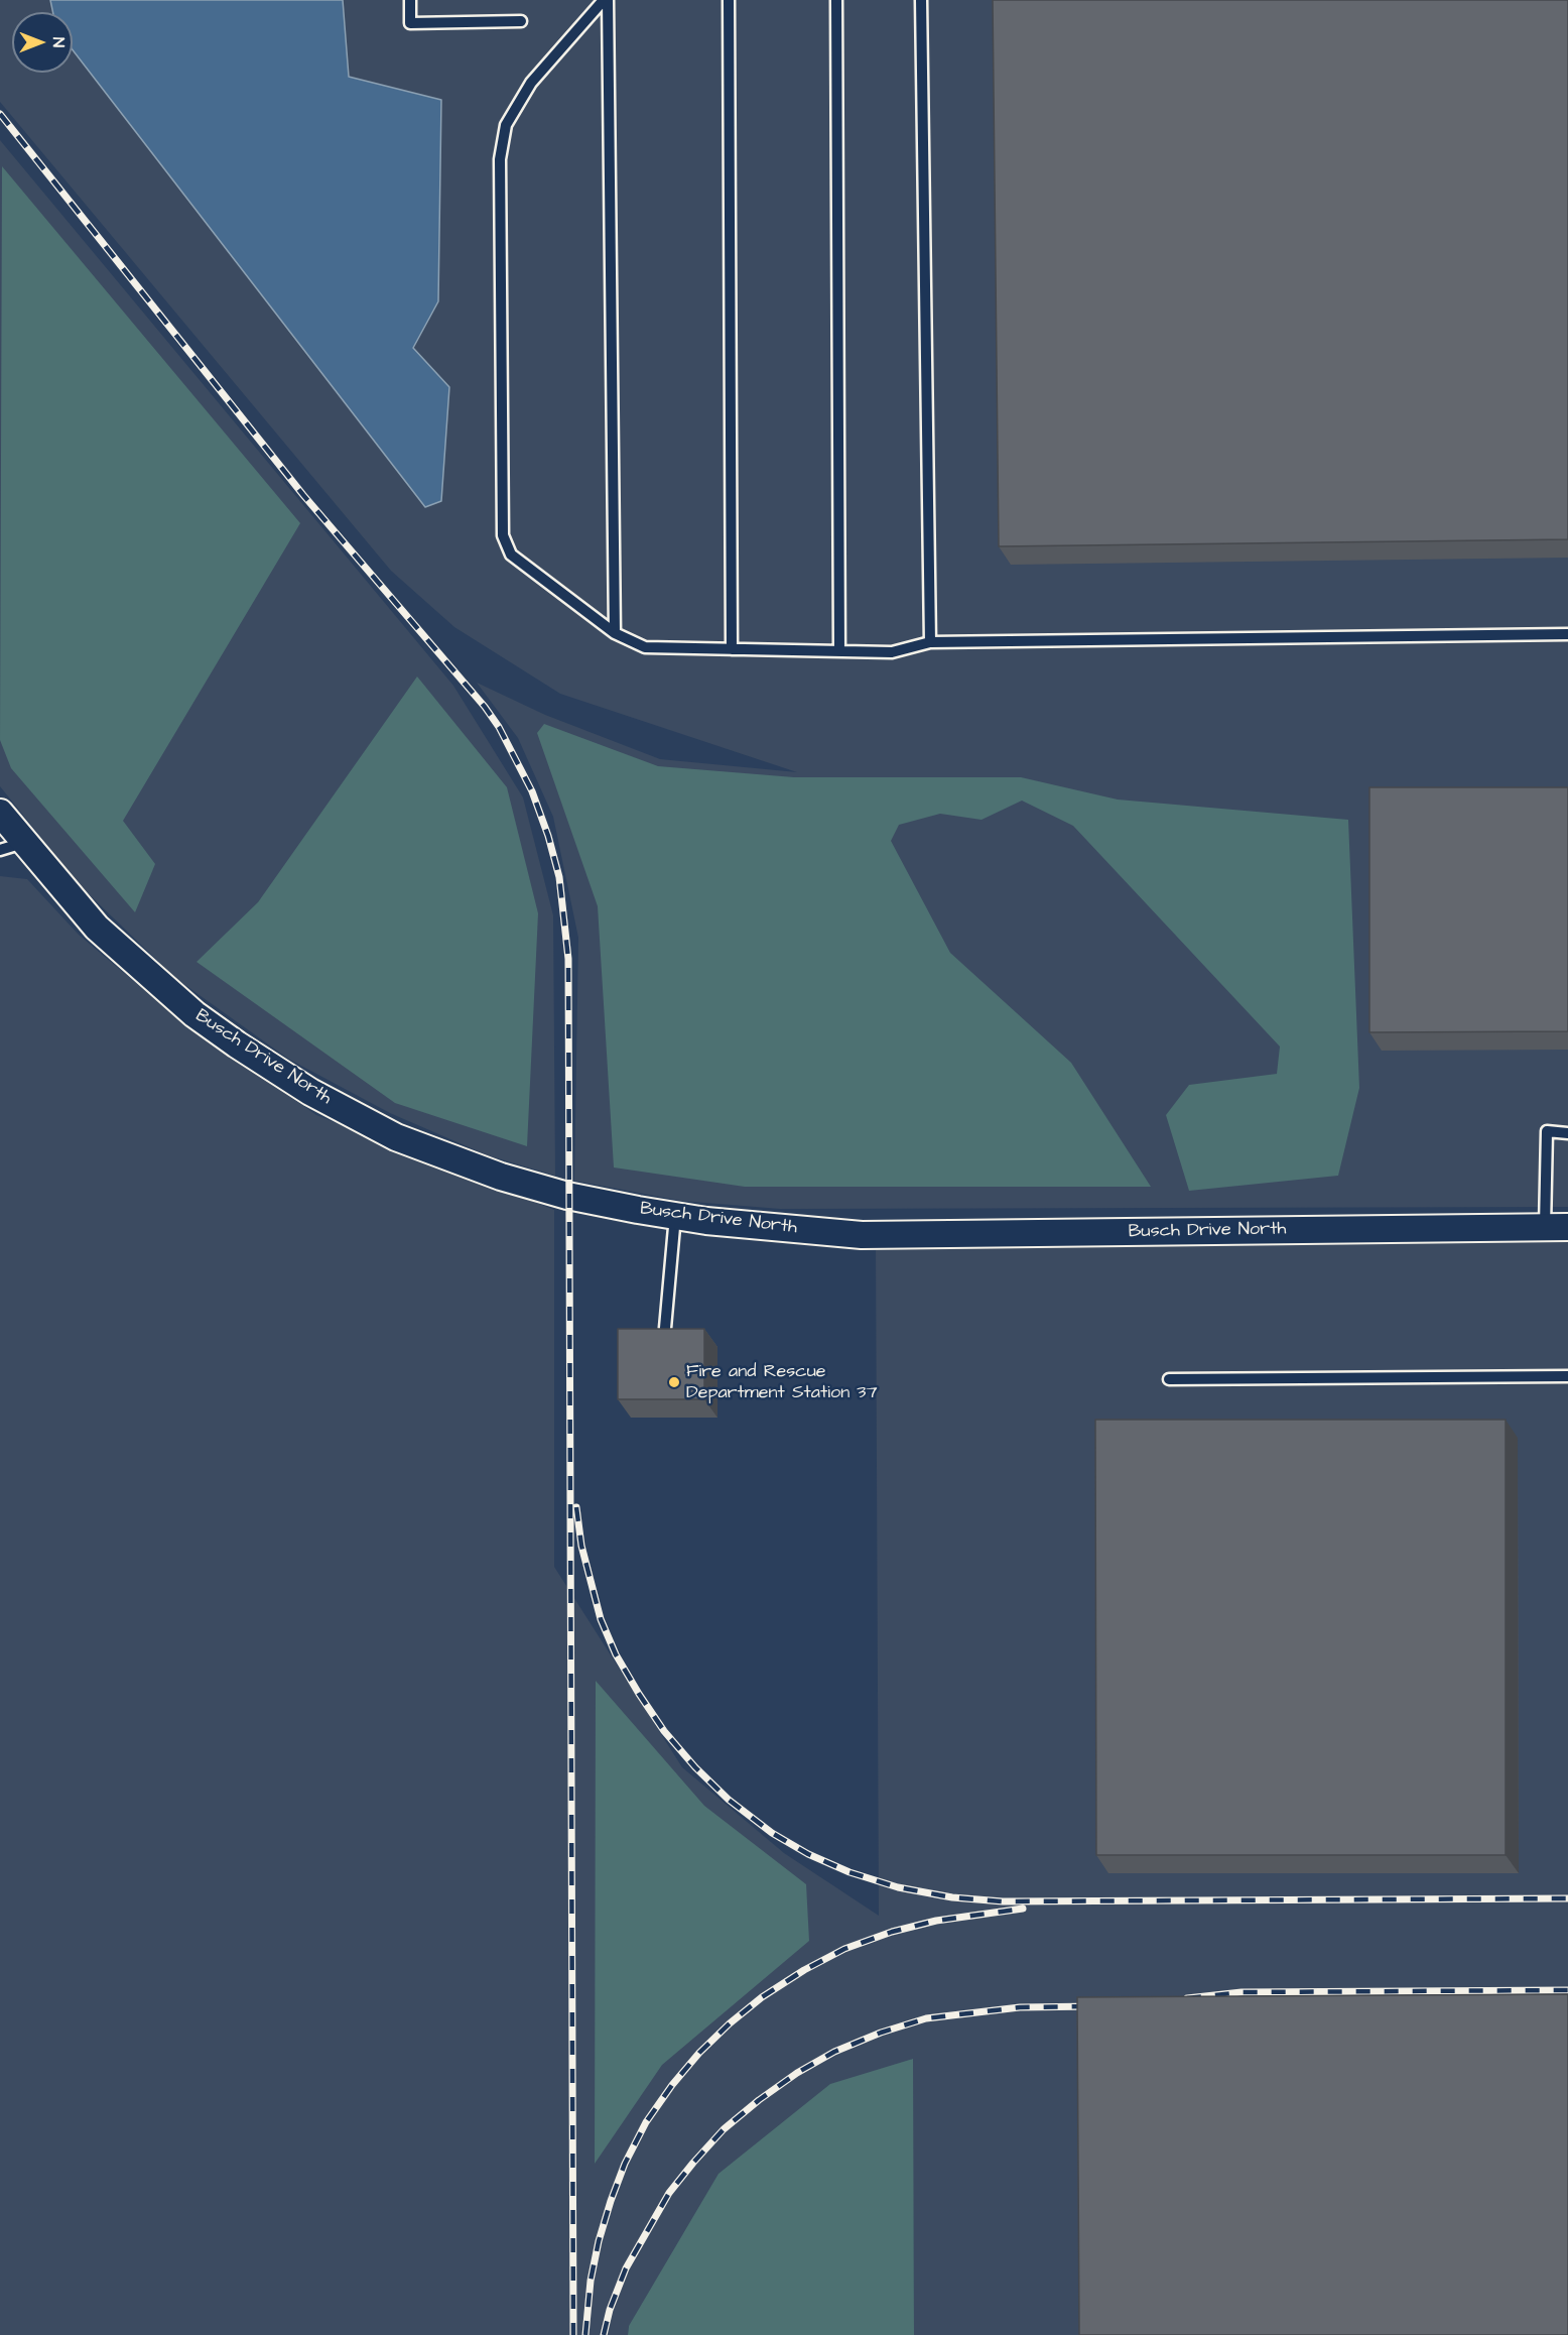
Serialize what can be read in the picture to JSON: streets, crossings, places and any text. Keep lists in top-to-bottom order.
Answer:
{
  "streets": {
    "street": ["Busch Drive North"]
  },
  "places": ["Fire and Rescue Department Station 37"],
  "north": "right"
}
